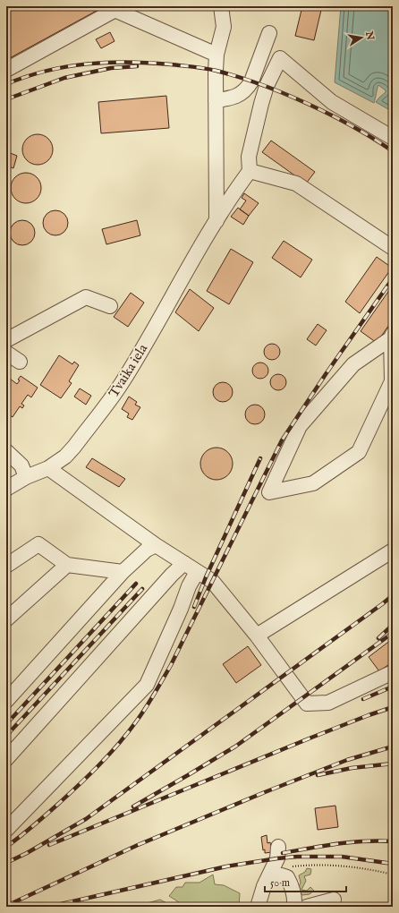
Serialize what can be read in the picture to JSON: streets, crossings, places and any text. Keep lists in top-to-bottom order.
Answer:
{
  "streets": {
    "street": ["Tvaika iela"]
  },
  "scale_bar": "50 m",
  "north": "right"
}
